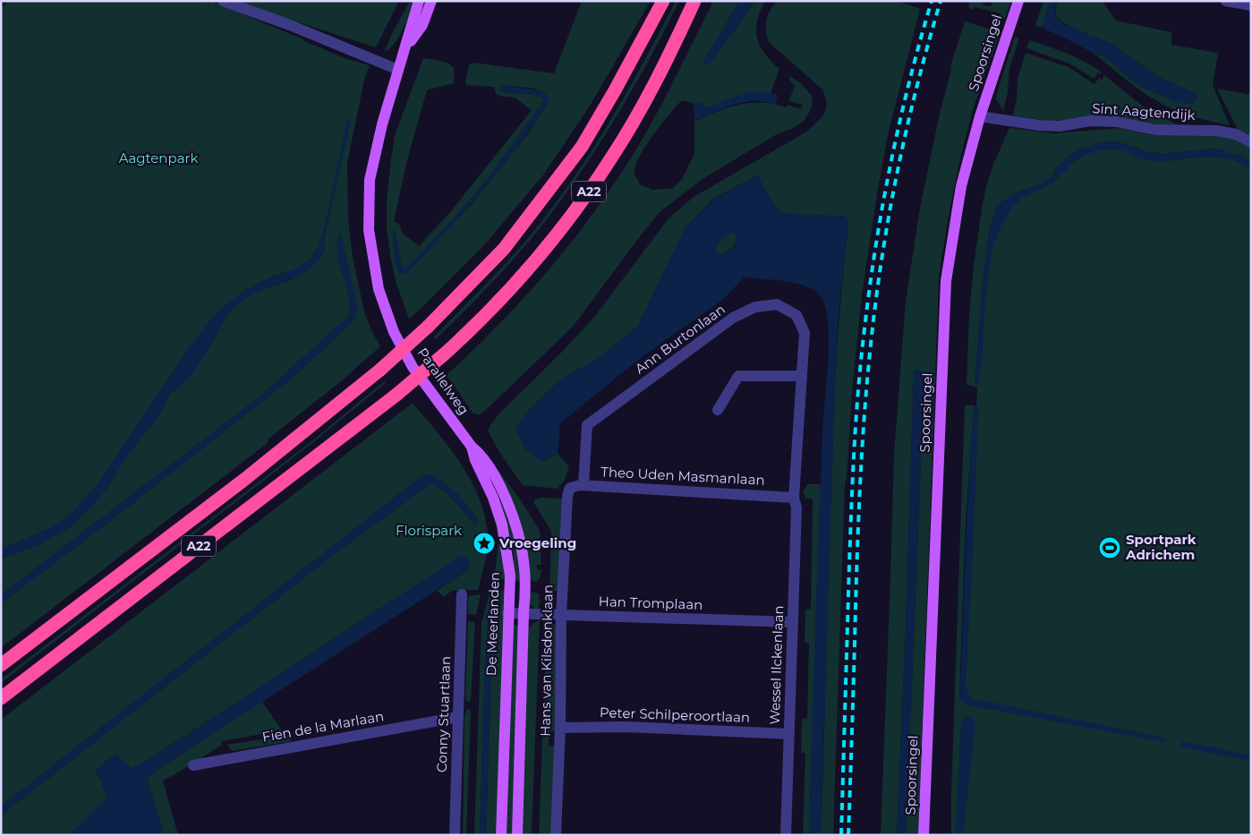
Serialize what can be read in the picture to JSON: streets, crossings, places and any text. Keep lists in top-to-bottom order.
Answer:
{
  "streets": {
    "highway": ["A22"],
    "main road": ["Spoorsingel", "Parallelweg", "De Meerlanden"],
    "street": [
      "Sint Aagtendijk",
      "Ann Burtonlaan",
      "Theo Uden Masmanlaan",
      "Han Tromplaan",
      "Hans van Kilsdonklaan",
      "Wessel Ilckenlaan",
      "Conny Stuartlaan",
      "Peter Schilperoortlaan",
      "Fien de la Marlaan"
    ]
  },
  "crossings": [
    ["Spoorsingel", "Sint Aagtendijk"],
    ["Ann Burtonlaan", "Theo Uden Masmanlaan"],
    ["Ann Burtonlaan", "Wessel Ilckenlaan"],
    ["Parallelweg", "De Meerlanden"],
    ["Theo Uden Masmanlaan", "Hans van Kilsdonklaan"],
    ["Theo Uden Masmanlaan", "Wessel Ilckenlaan"],
    ["Han Tromplaan", "De Meerlanden"],
    ["Han Tromplaan", "Hans van Kilsdonklaan"],
    ["Han Tromplaan", "Wessel Ilckenlaan"],
    ["Hans van Kilsdonklaan", "Peter Schilperoortlaan"],
    ["Wessel Ilckenlaan", "Peter Schilperoortlaan"],
    ["Conny Stuartlaan", "Fien de la Marlaan"]
  ],
  "parks": ["Aagtenpark", "Florispark"],
  "places": {
    "place": ["Vroegeling"],
    "sports": ["Sportpark Adrichem"]
  }
}
